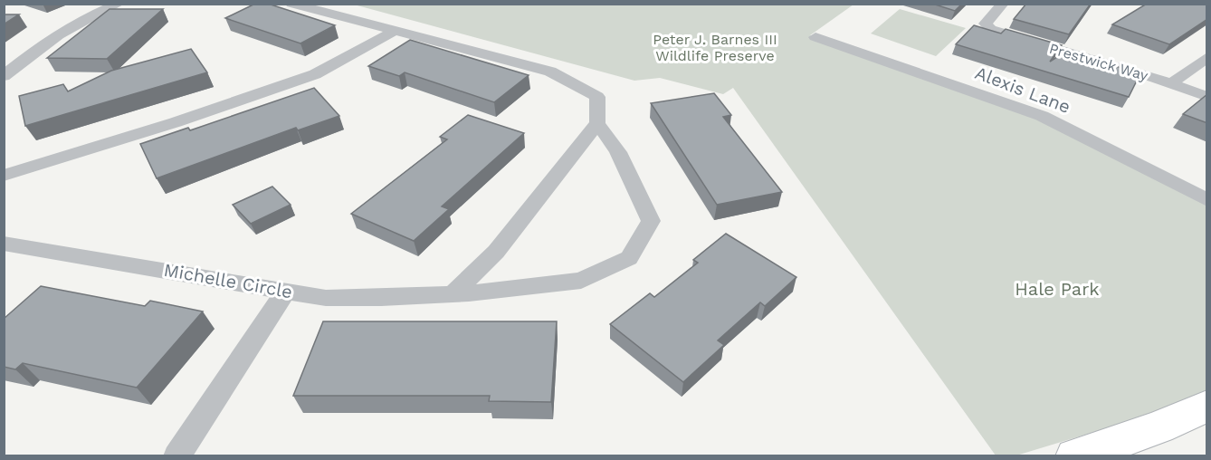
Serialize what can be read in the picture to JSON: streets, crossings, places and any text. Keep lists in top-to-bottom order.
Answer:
{
  "streets": {
    "street": ["Prestwick Way", "Alexis Lane", "Michelle Circle"]
  },
  "parks": ["Peter J. Barnes III Wildlife Preserve", "Hale Park"]
}
